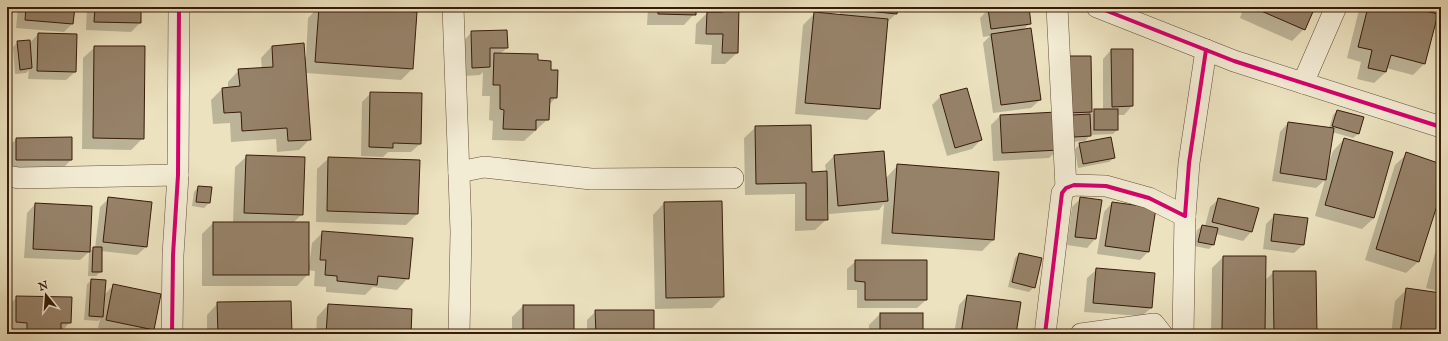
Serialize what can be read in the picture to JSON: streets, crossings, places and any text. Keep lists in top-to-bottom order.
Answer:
{
  "north": "top"
}
